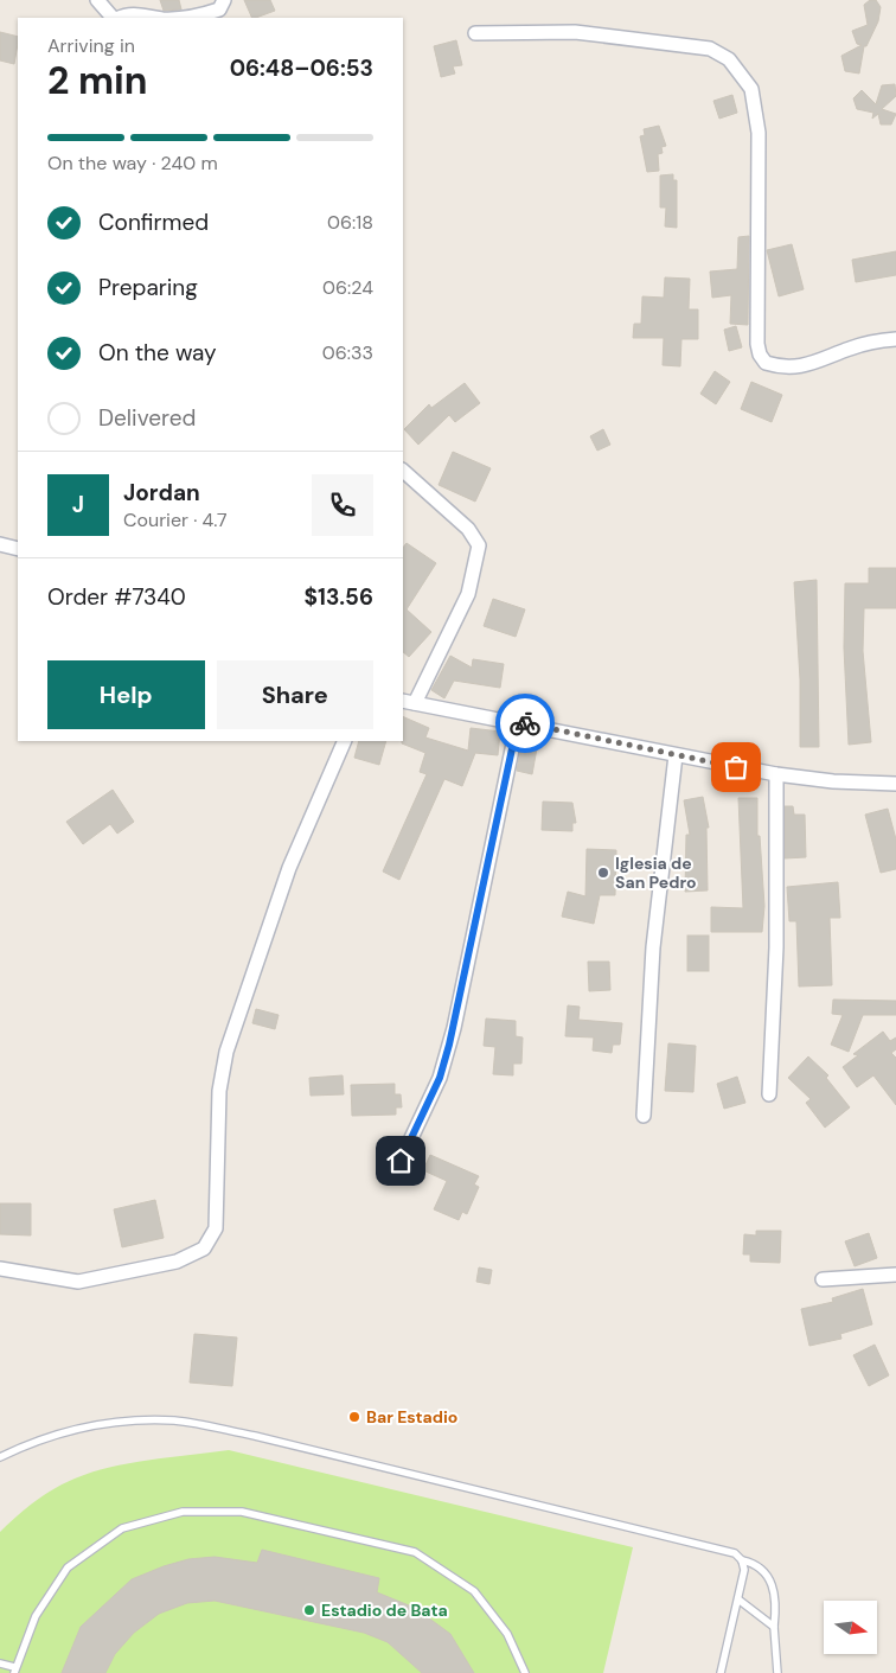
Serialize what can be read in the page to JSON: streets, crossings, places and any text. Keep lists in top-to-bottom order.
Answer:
{
  "places": ["Iglesia de San Pedro", "Bar Estadio", "Estadio de Bata"],
  "north": "right",
  "page": {
    "heading": ["2 min", "Arriving in", "06:48–06:53"],
    "panel": [
      "Jordan",
      "Courier · 4.7",
      "Order #7340",
      "$13.56"
    ],
    "bar": "On the way · 240 m",
    "list": [
      ["Confirmed", "06:18"],
      ["Preparing", "06:24"],
      ["On the way", "06:33"],
      "Delivered"
    ],
    "round": "J",
    "buttons": ["Help", "Share"]
  }
}
